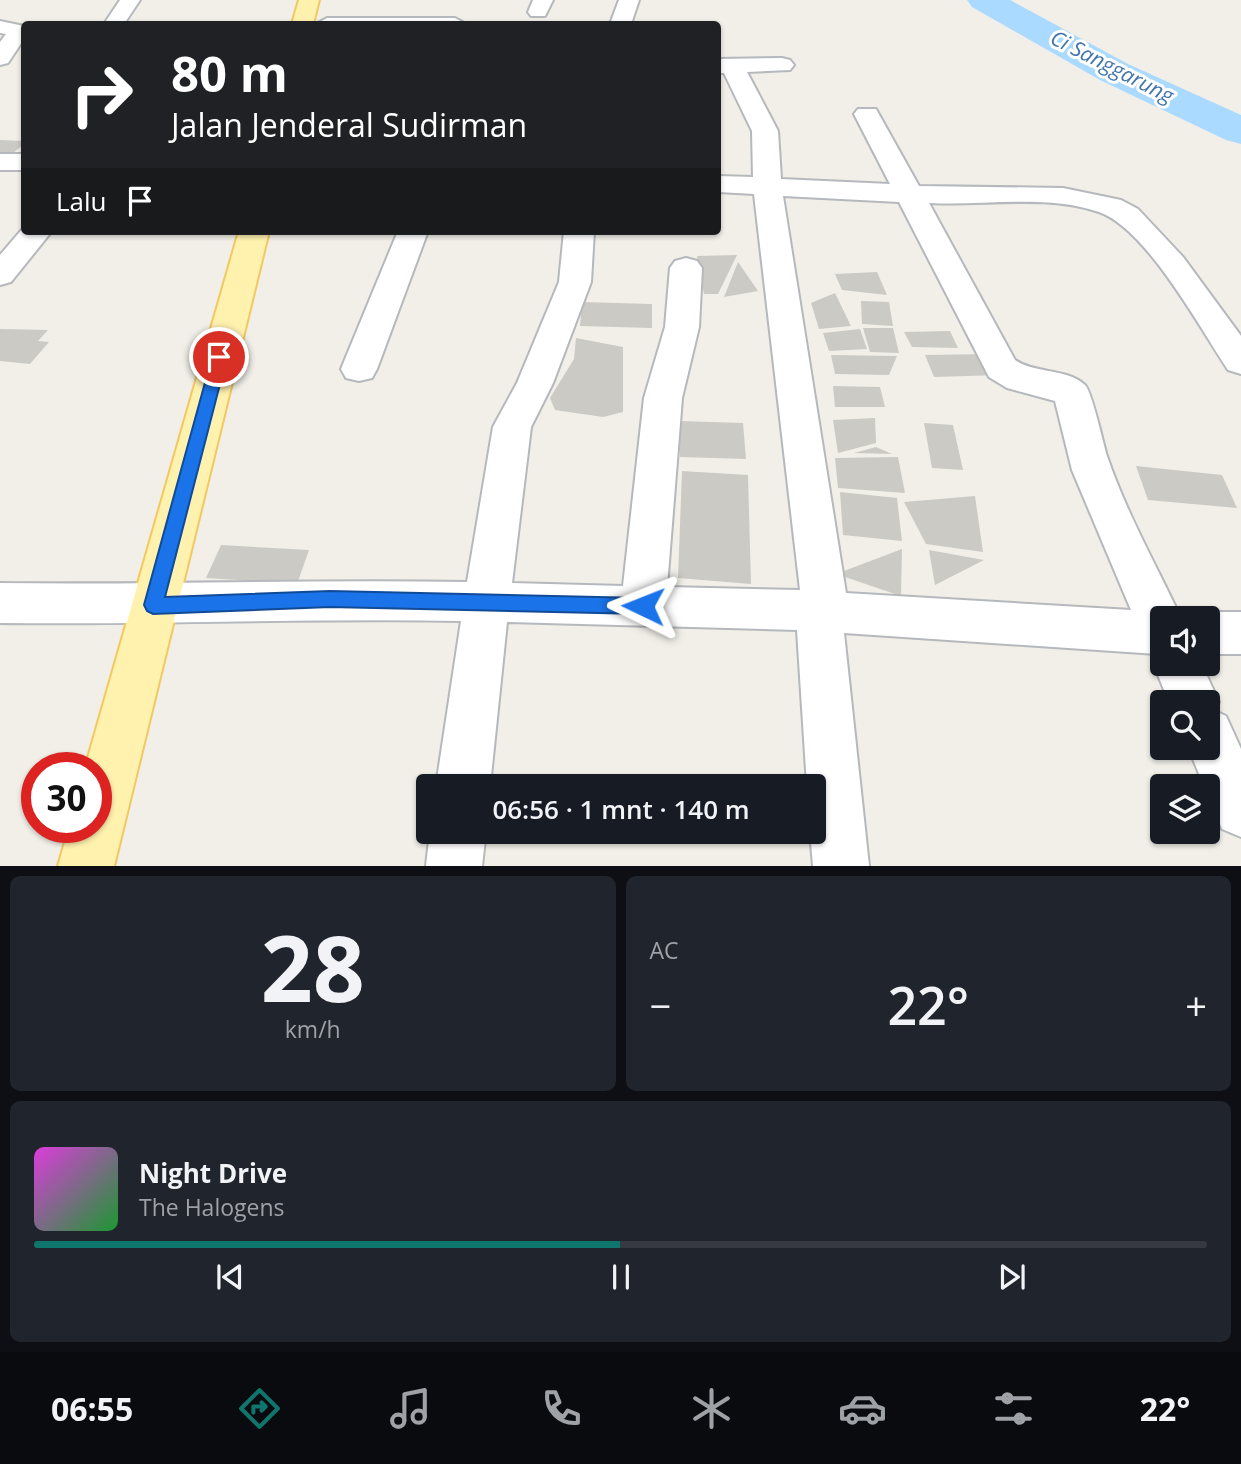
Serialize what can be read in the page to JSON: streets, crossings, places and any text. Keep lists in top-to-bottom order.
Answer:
{
  "water": ["Ci Sanggarung"],
  "page": {
    "turn": ["80 m", "Jalan Jenderal Sudirman"],
    "then": "Lalu",
    "limit": "30",
    "trip": "06:56 · 1 mnt · 140 m",
    "tile": [
      ["28", "km/h"],
      "AC"
    ],
    "heat": ["−", "22°", "+"],
    "song": ["Night Drive", "The Halogens"],
    "tabs": ["06:55", "22°"]
  }
}
